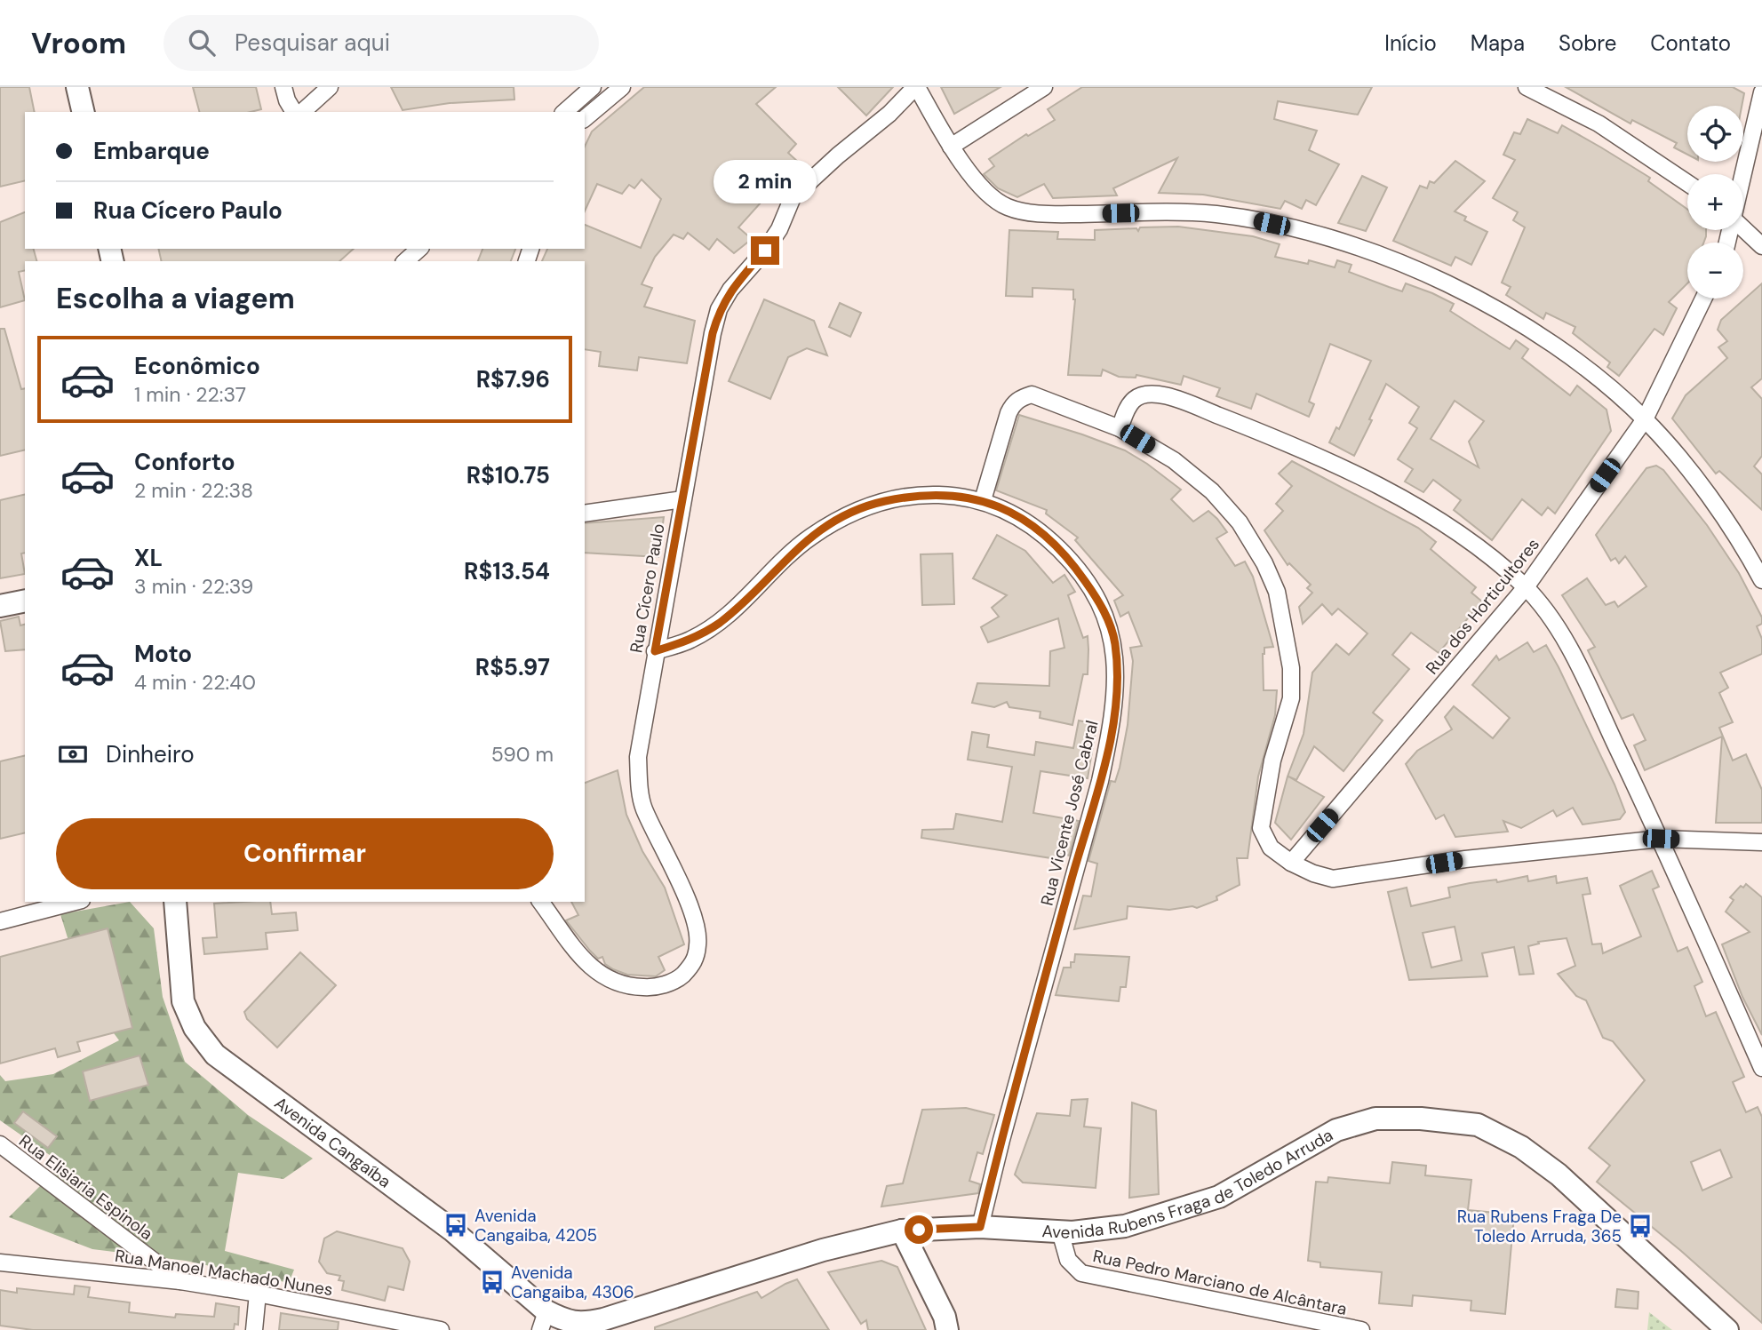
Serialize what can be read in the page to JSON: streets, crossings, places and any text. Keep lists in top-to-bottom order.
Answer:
{
  "streets": {
    "main road": ["Avenida Cangaíba", "Avenida Rubens Fraga de Toledo Arruda"],
    "street": [
      "Rua Cícero Paulo",
      "Rua dos Horticultores",
      "Rua Vicente José Cabral",
      "Rua Elisiaria Espinola",
      "Rua Manoel Machado Nunes",
      "Rua Pedro Marciano de Alcântara"
    ]
  },
  "crossings": [
    ["Rua Cícero Paulo", "Rua Vicente José Cabral"],
    ["Rua Vicente José Cabral", "Avenida Rubens Fraga de Toledo Arruda"],
    ["Avenida Cangaíba", "Avenida Rubens Fraga de Toledo Arruda"],
    ["Avenida Rubens Fraga de Toledo Arruda", "Rua Pedro Marciano de Alcântara"],
    ["Rua Elisiaria Espinola", "Rua Manoel Machado Nunes"]
  ],
  "places": {
    "bus stop": ["Avenida Cangaiba, 4205", "Rua Rubens Fraga De Toledo Arruda, 365", "Avenida Cangaiba, 4306"]
  },
  "page": {
    "header": "Vroom",
    "search": "Pesquisar aqui",
    "nav": [
      "Início",
      "Mapa",
      "Sobre",
      "Contato"
    ],
    "map_buttons": ["+", "−"],
    "banner": ["Embarque", "Rua Cícero Paulo"],
    "bubble": "2 min",
    "heading": "Escolha a viagem",
    "list": [
      {
        "name": "Econômico",
        "note": "1 min · 22:37",
        "value": "R$7.96"
      },
      {
        "name": "Conforto",
        "note": "2 min · 22:38",
        "value": "R$10.75"
      },
      {
        "name": "XL",
        "note": "3 min · 22:39",
        "value": "R$13.54"
      },
      {
        "name": "Moto",
        "note": "4 min · 22:40",
        "value": "R$5.97"
      }
    ],
    "pay": ["Dinheiro", "590 m"],
    "buttons": "Confirmar"
  }
}
